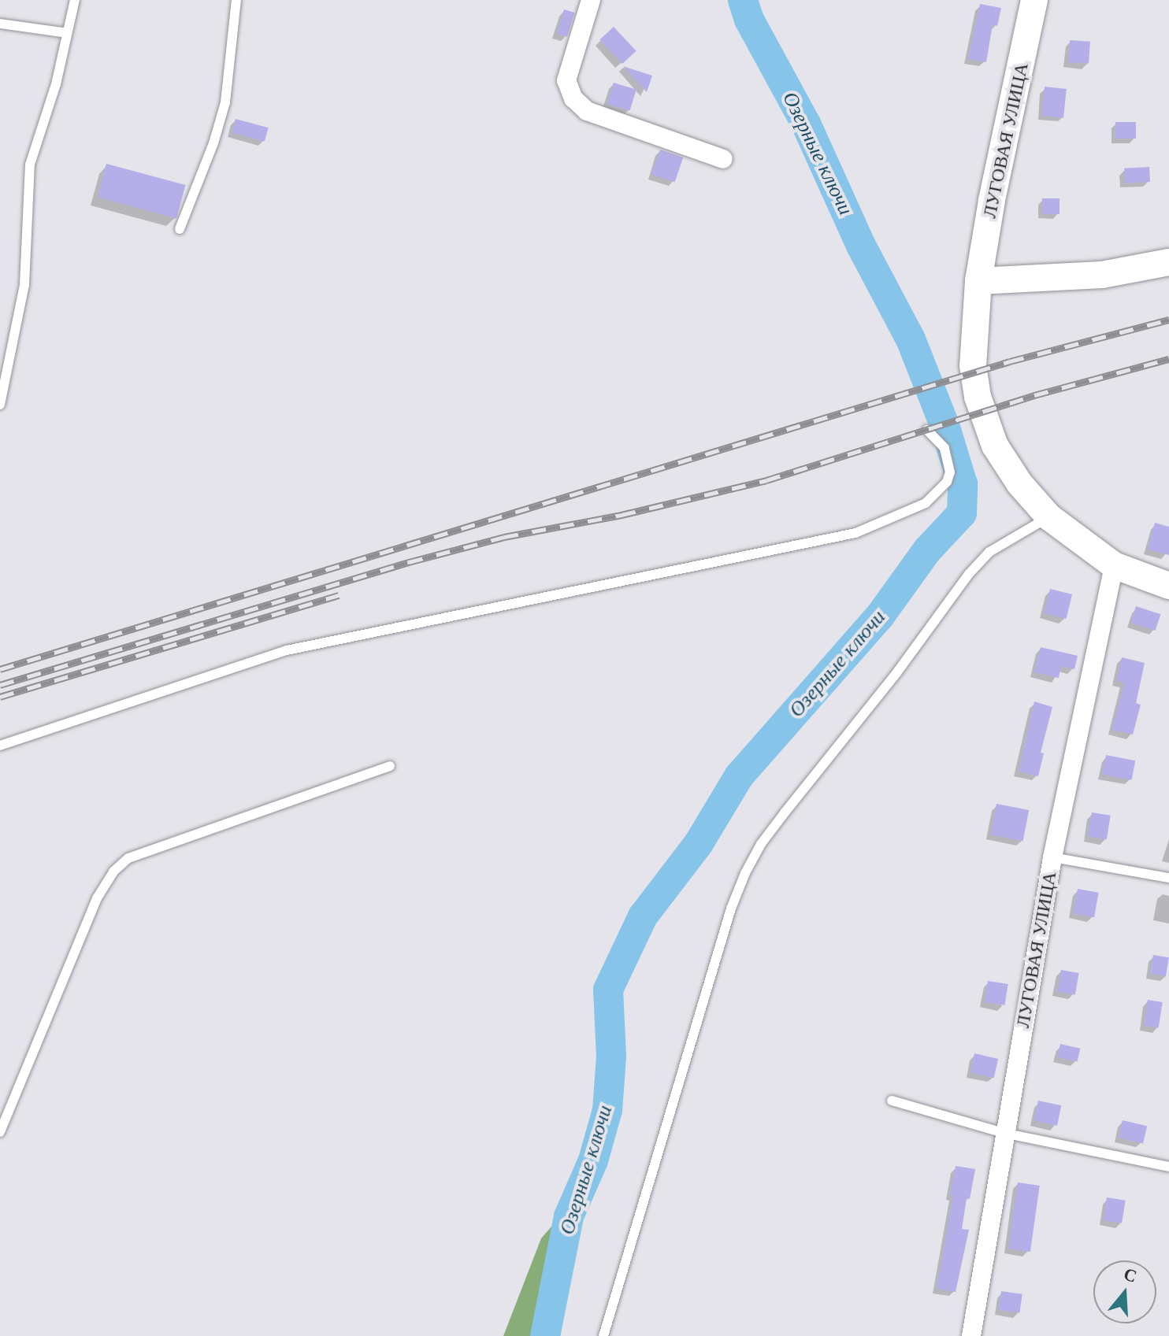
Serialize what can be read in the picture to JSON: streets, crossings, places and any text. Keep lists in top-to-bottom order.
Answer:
{
  "streets": {
    "main road": ["ЛУГОВАЯ УЛИЦА"]
  },
  "water": ["Озерные ключи"],
  "north": "top"
}
